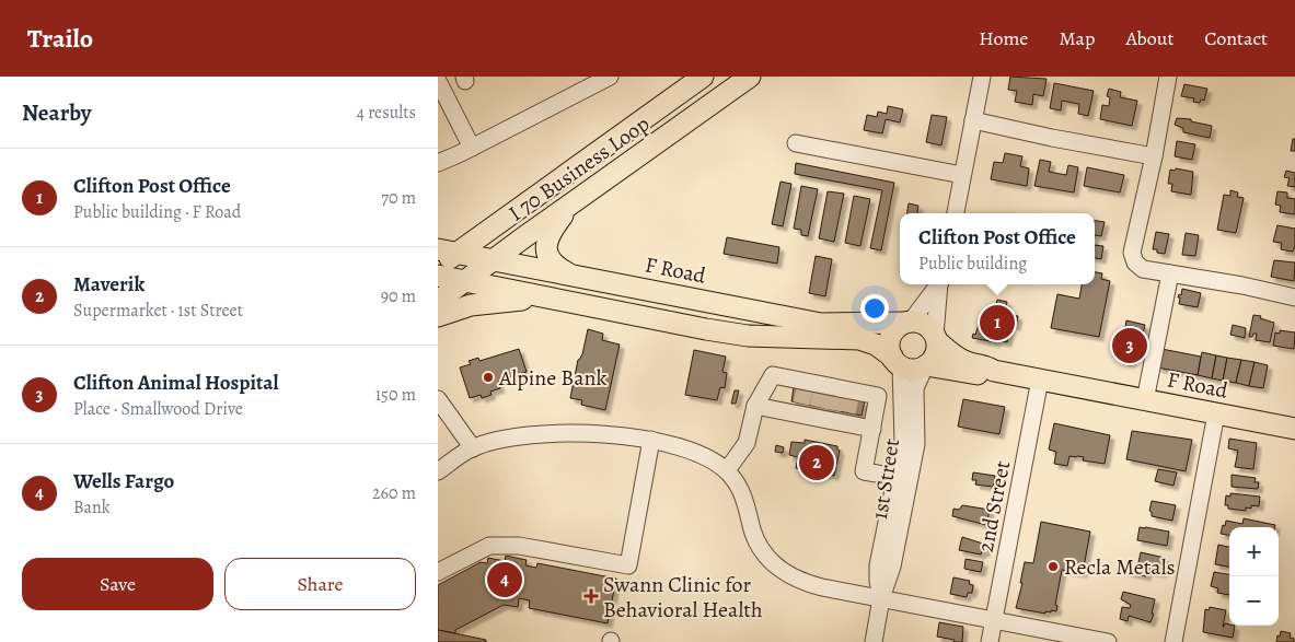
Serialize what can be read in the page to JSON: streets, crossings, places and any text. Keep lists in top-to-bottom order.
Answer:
{
  "streets": {
    "main road": ["I 70 Business Loop", "F Road"],
    "street": ["1st Street", "2nd Street"]
  },
  "crossings": [
    ["I 70 Business Loop", "F Road"],
    ["F Road", "1st Street"],
    ["F Road", "2nd Street"]
  ],
  "places": {
    "other": ["Alpine Bank", "Recla Metals"],
    "health": ["Swann Clinic for Behavioral Health"]
  },
  "page": {
    "header": "Trailo",
    "nav": [
      "Home",
      "Map",
      "About",
      "Contact"
    ],
    "heading": ["Nearby", "4 results"],
    "list": [
      {
        "mark": "1",
        "name": "Clifton Post Office",
        "note": "Public building · F Road",
        "value": "70 m"
      },
      {
        "mark": "2",
        "name": "Maverik",
        "note": "Supermarket · 1st Street",
        "value": "90 m"
      },
      {
        "mark": "3",
        "name": "Clifton Animal Hospital",
        "note": "Place · Smallwood Drive",
        "value": "150 m"
      },
      {
        "mark": "4",
        "name": "Wells Fargo",
        "note": "Bank",
        "value": "260 m"
      }
    ],
    "popup": ["Clifton Post Office", "Public building"],
    "pins": [
      "1",
      "3",
      "2",
      "4"
    ],
    "map_buttons": ["+", "−"],
    "buttons": ["Save", "Share"]
  }
}
